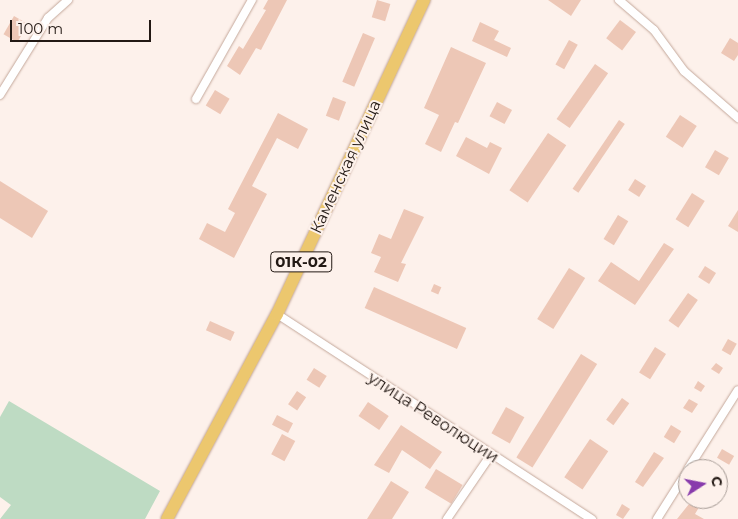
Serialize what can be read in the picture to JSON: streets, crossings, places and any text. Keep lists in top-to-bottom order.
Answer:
{
  "streets": {
    "main road": ["Каменская улица", "01К-02"],
    "street": ["улица Революции"]
  },
  "crossings": [
    ["Каменская улица", "улица Революции"]
  ],
  "scale_bar": "100 m",
  "north": "right"
}
